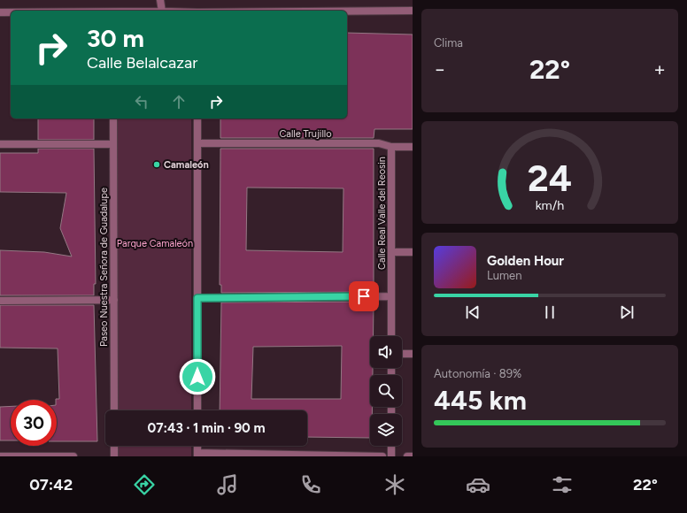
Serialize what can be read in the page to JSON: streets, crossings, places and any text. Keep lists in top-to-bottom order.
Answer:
{
  "streets": {
    "street": ["Calle Trujillo", "Calle Real Valle del Reosin", "Paseo Nuestra Señora de Guadalupe"]
  },
  "crossings": [
    ["Calle Trujillo", "Calle Real Valle del Reosin"]
  ],
  "parks": ["Parque Camaleón"],
  "places": ["Camaleón"],
  "page": {
    "tile": [
      "Clima",
      ["Autonomía · 89%", "445 km"]
    ],
    "turn": ["30 m", "Calle Belalcazar"],
    "heat": ["−", "22°", "+"],
    "song": ["Golden Hour", "Lumen"],
    "limit": "30",
    "trip": "07:43 · 1 min · 90 m",
    "tabs": ["07:42", "22°"],
    "gauge": ["24", "km/h"]
  }
}
